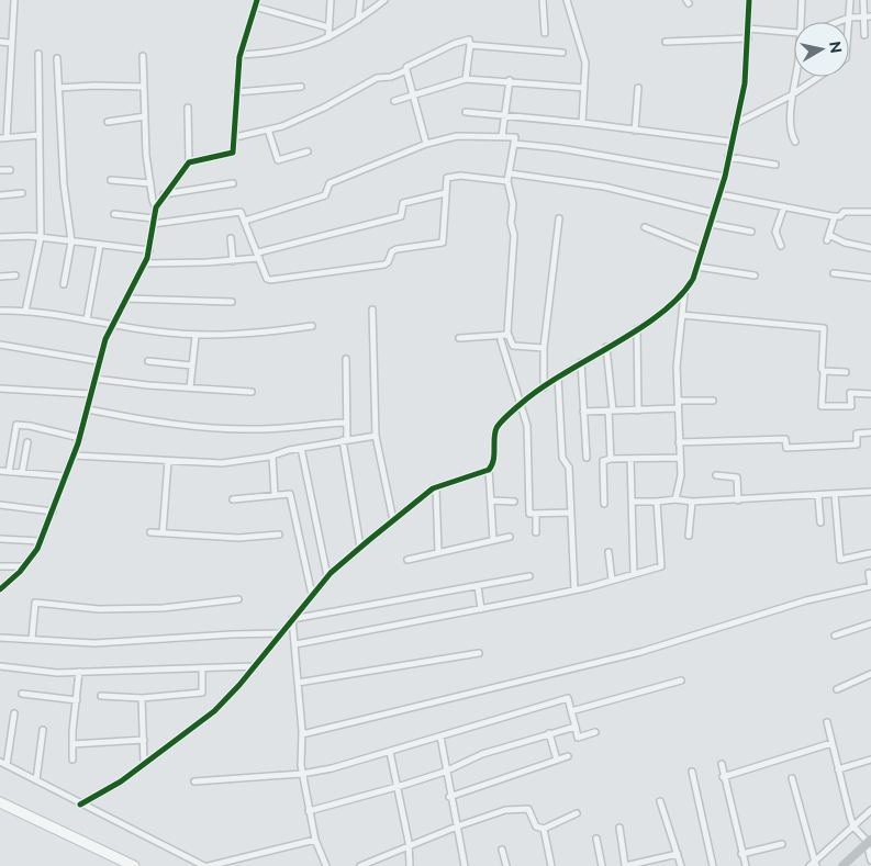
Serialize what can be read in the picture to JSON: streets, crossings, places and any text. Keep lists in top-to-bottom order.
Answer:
{
  "north": "right"
}
